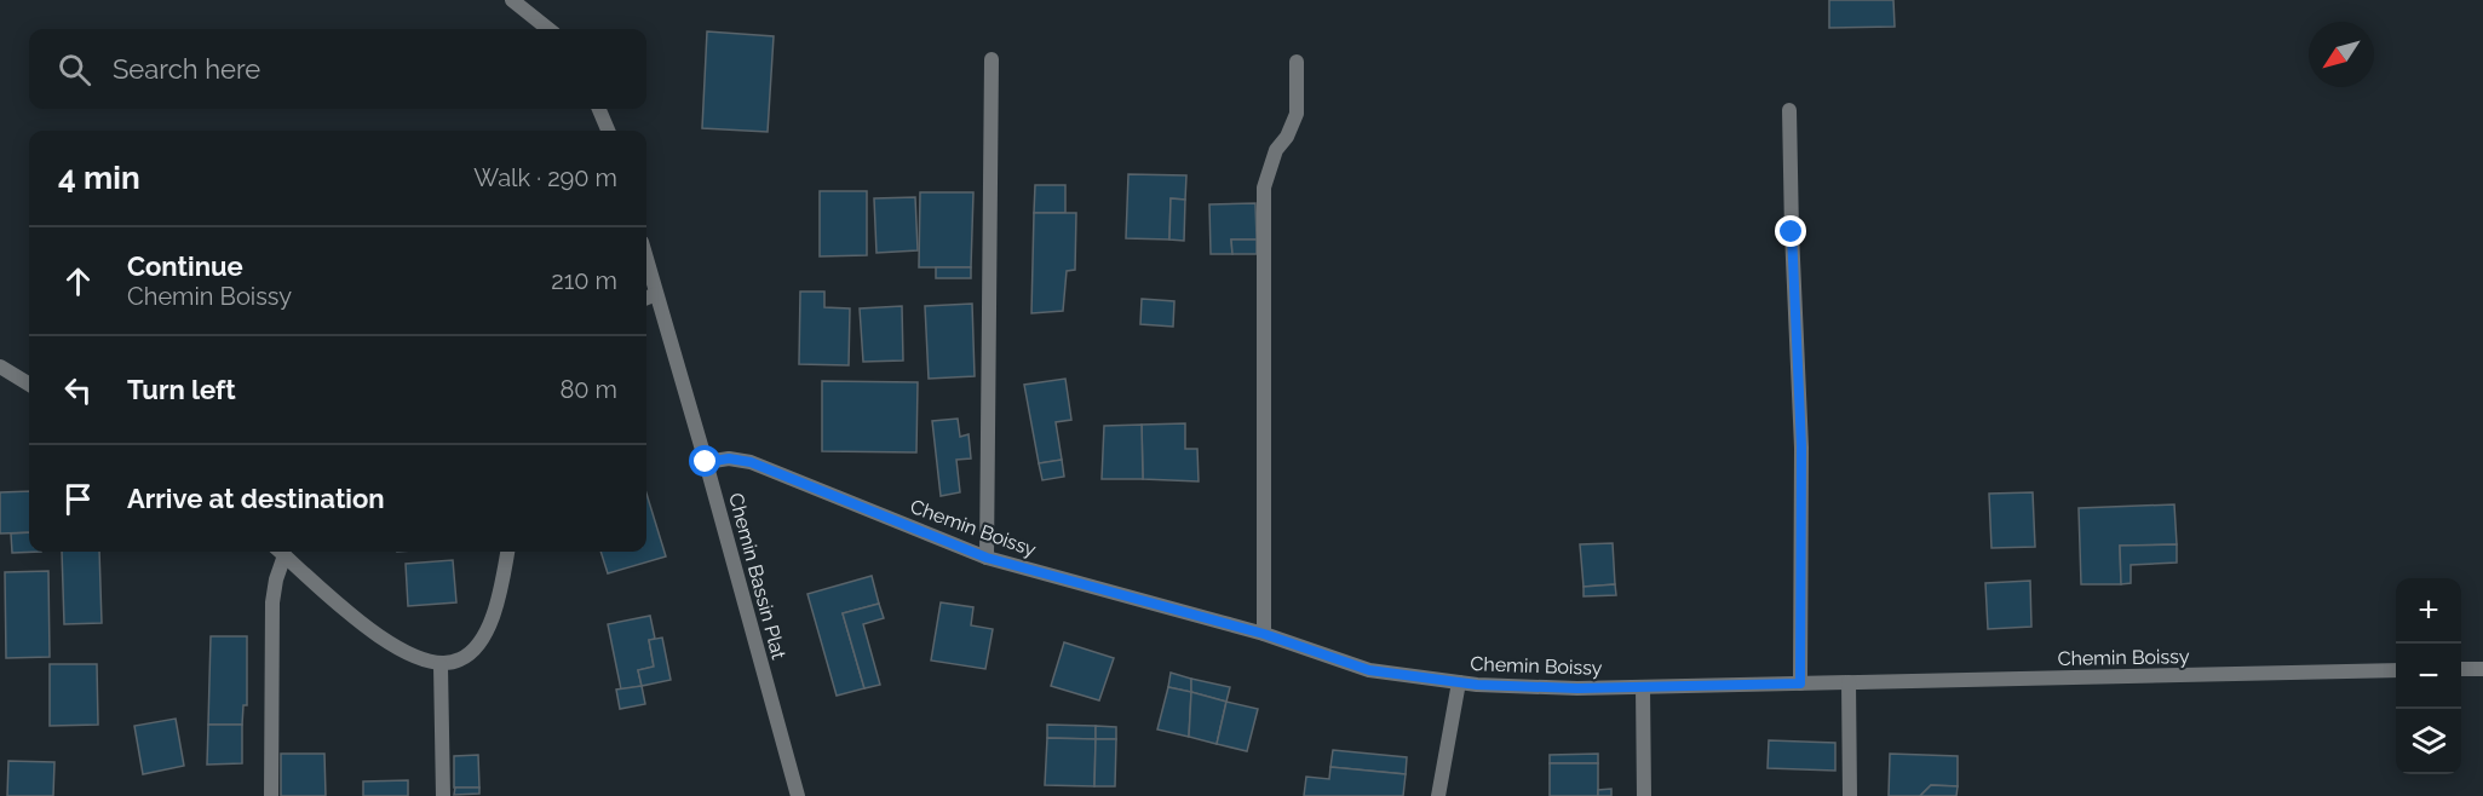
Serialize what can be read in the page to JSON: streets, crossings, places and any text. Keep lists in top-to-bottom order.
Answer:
{
  "streets": {
    "street": ["Chemin Boissy", "Chemin Bassin Plat"]
  },
  "crossings": [
    ["Chemin Boissy", "Chemin Bassin Plat"]
  ],
  "north": "bottom left",
  "page": {
    "search": "Search here",
    "heading": ["4 min", "Walk · 290 m"],
    "list": [
      ["Continue", "Chemin Boissy", "210 m"],
      ["Turn left", "80 m"],
      "Arrive at destination"
    ],
    "map_buttons": ["+", "−"]
  }
}
